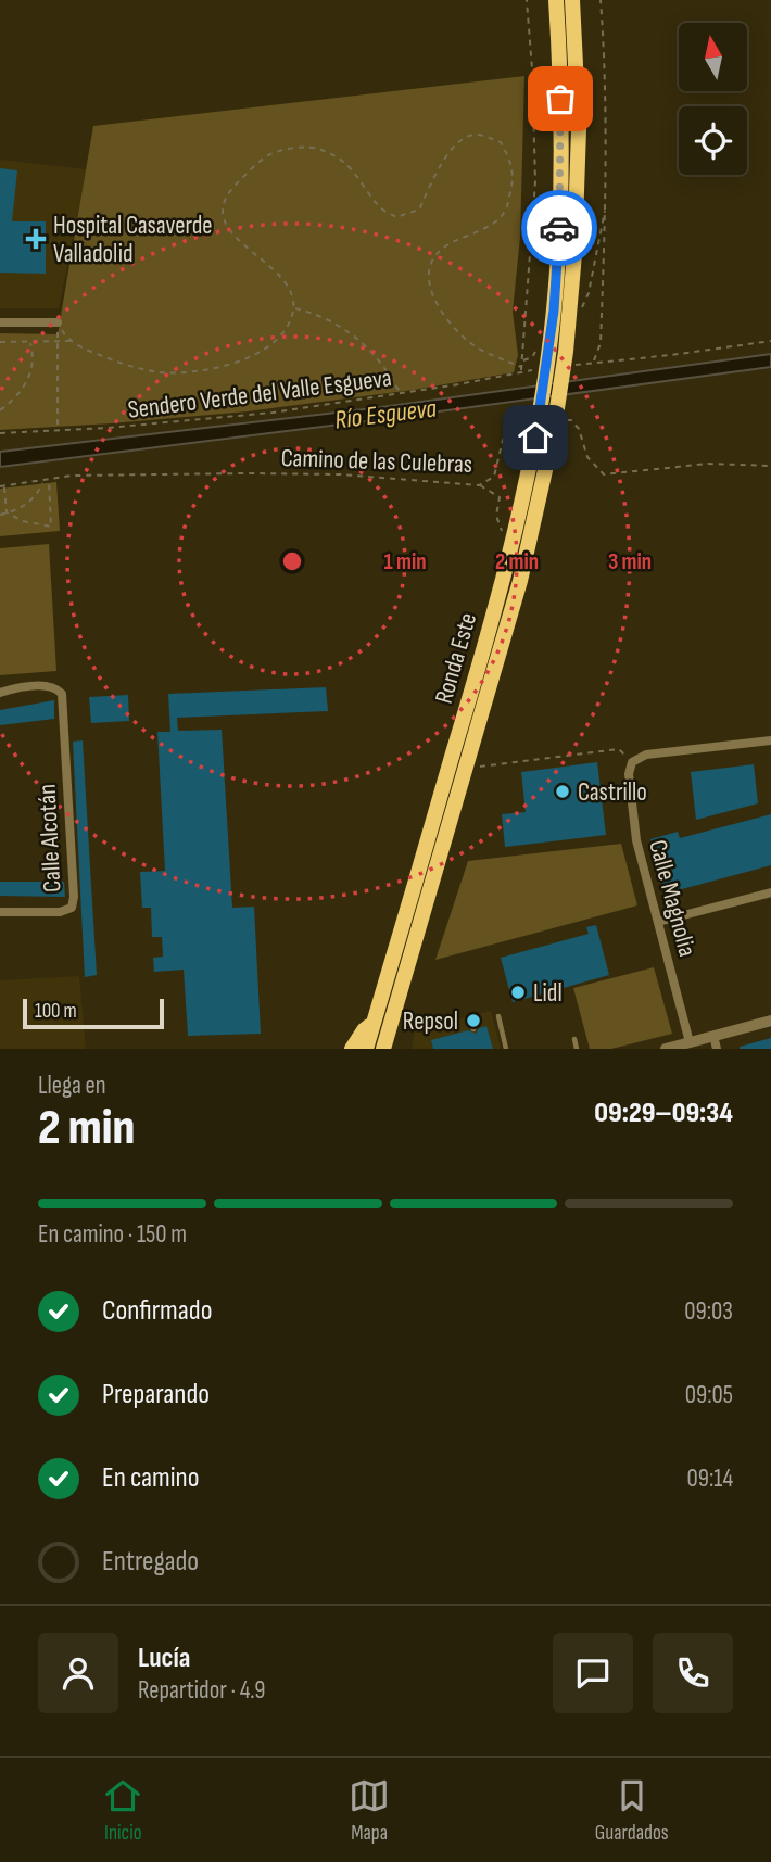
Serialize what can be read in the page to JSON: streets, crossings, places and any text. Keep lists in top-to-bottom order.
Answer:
{
  "streets": {
    "highway": ["Ronda Este"],
    "street": ["Calle Alcotán", "Calle Magnolia"],
    "path": ["Sendero Verde del Valle Esgueva", "Camino de las Culebras"]
  },
  "water": ["Río Esgueva"],
  "places": {
    "health": ["Hospital Casaverde Valladolid"],
    "other": ["Castrillo", "Lidl", "Repsol"]
  },
  "scale_bar": "100 m",
  "north": "top",
  "page": {
    "scale": "100 m",
    "heading": ["2 min", "Llega en", "09:29–09:34"],
    "panel": ["Lucía", "Repartidor · 4.9"],
    "bar": "En camino · 150 m",
    "list": [
      ["Confirmado", "09:03"],
      ["Preparando", "09:05"],
      ["En camino", "09:14"],
      "Entregado"
    ],
    "tabs": ["Inicio", "Mapa", "Guardados"]
  },
  "rings": ["1 min", "2 min", "3 min"]
}
